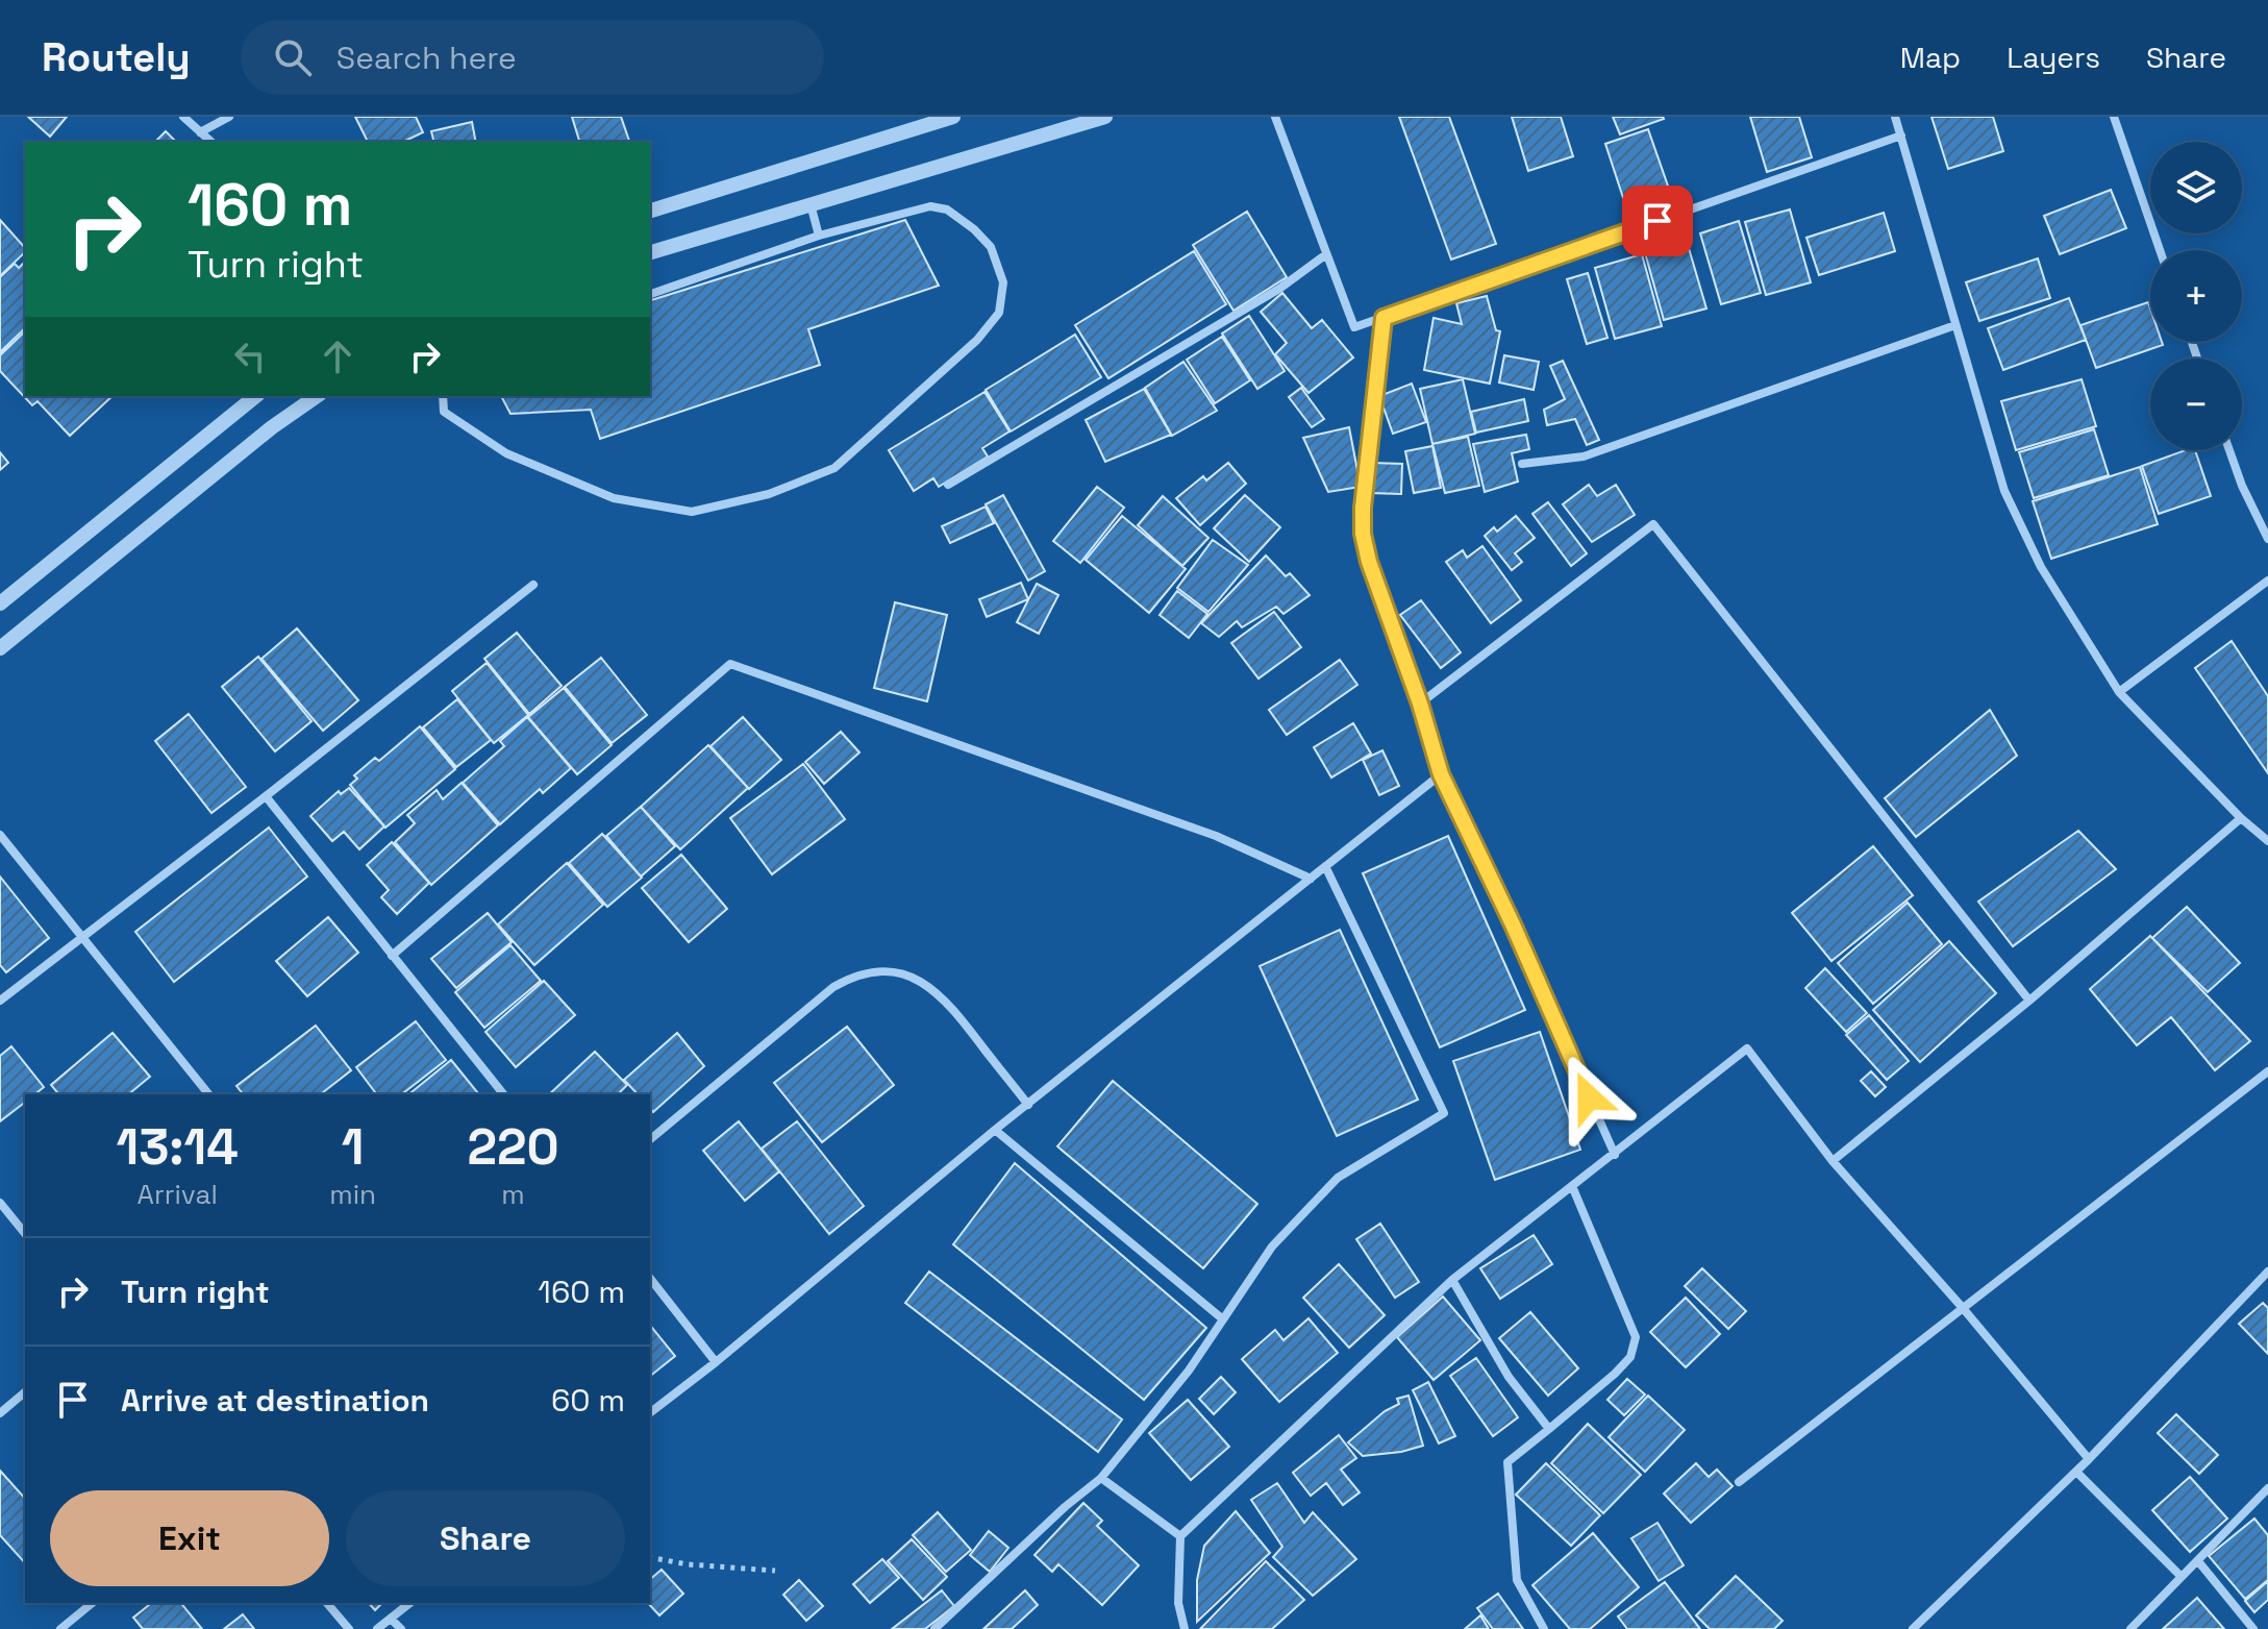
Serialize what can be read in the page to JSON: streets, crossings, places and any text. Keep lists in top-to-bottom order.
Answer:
{
  "page": {
    "header": "Routely",
    "search": "Search here",
    "nav": ["Map", "Layers", "Share"],
    "map_buttons": ["+", "−"],
    "turn": ["160 m", "Turn right"],
    "eta": [
      "13:14",
      "Arrival",
      "1",
      "min",
      "220",
      "m"
    ],
    "list": [
      {
        "name": "Turn right",
        "value": "160 m"
      },
      {
        "name": "Arrive at destination",
        "value": "60 m"
      }
    ],
    "buttons": ["Exit", "Share"]
  }
}
